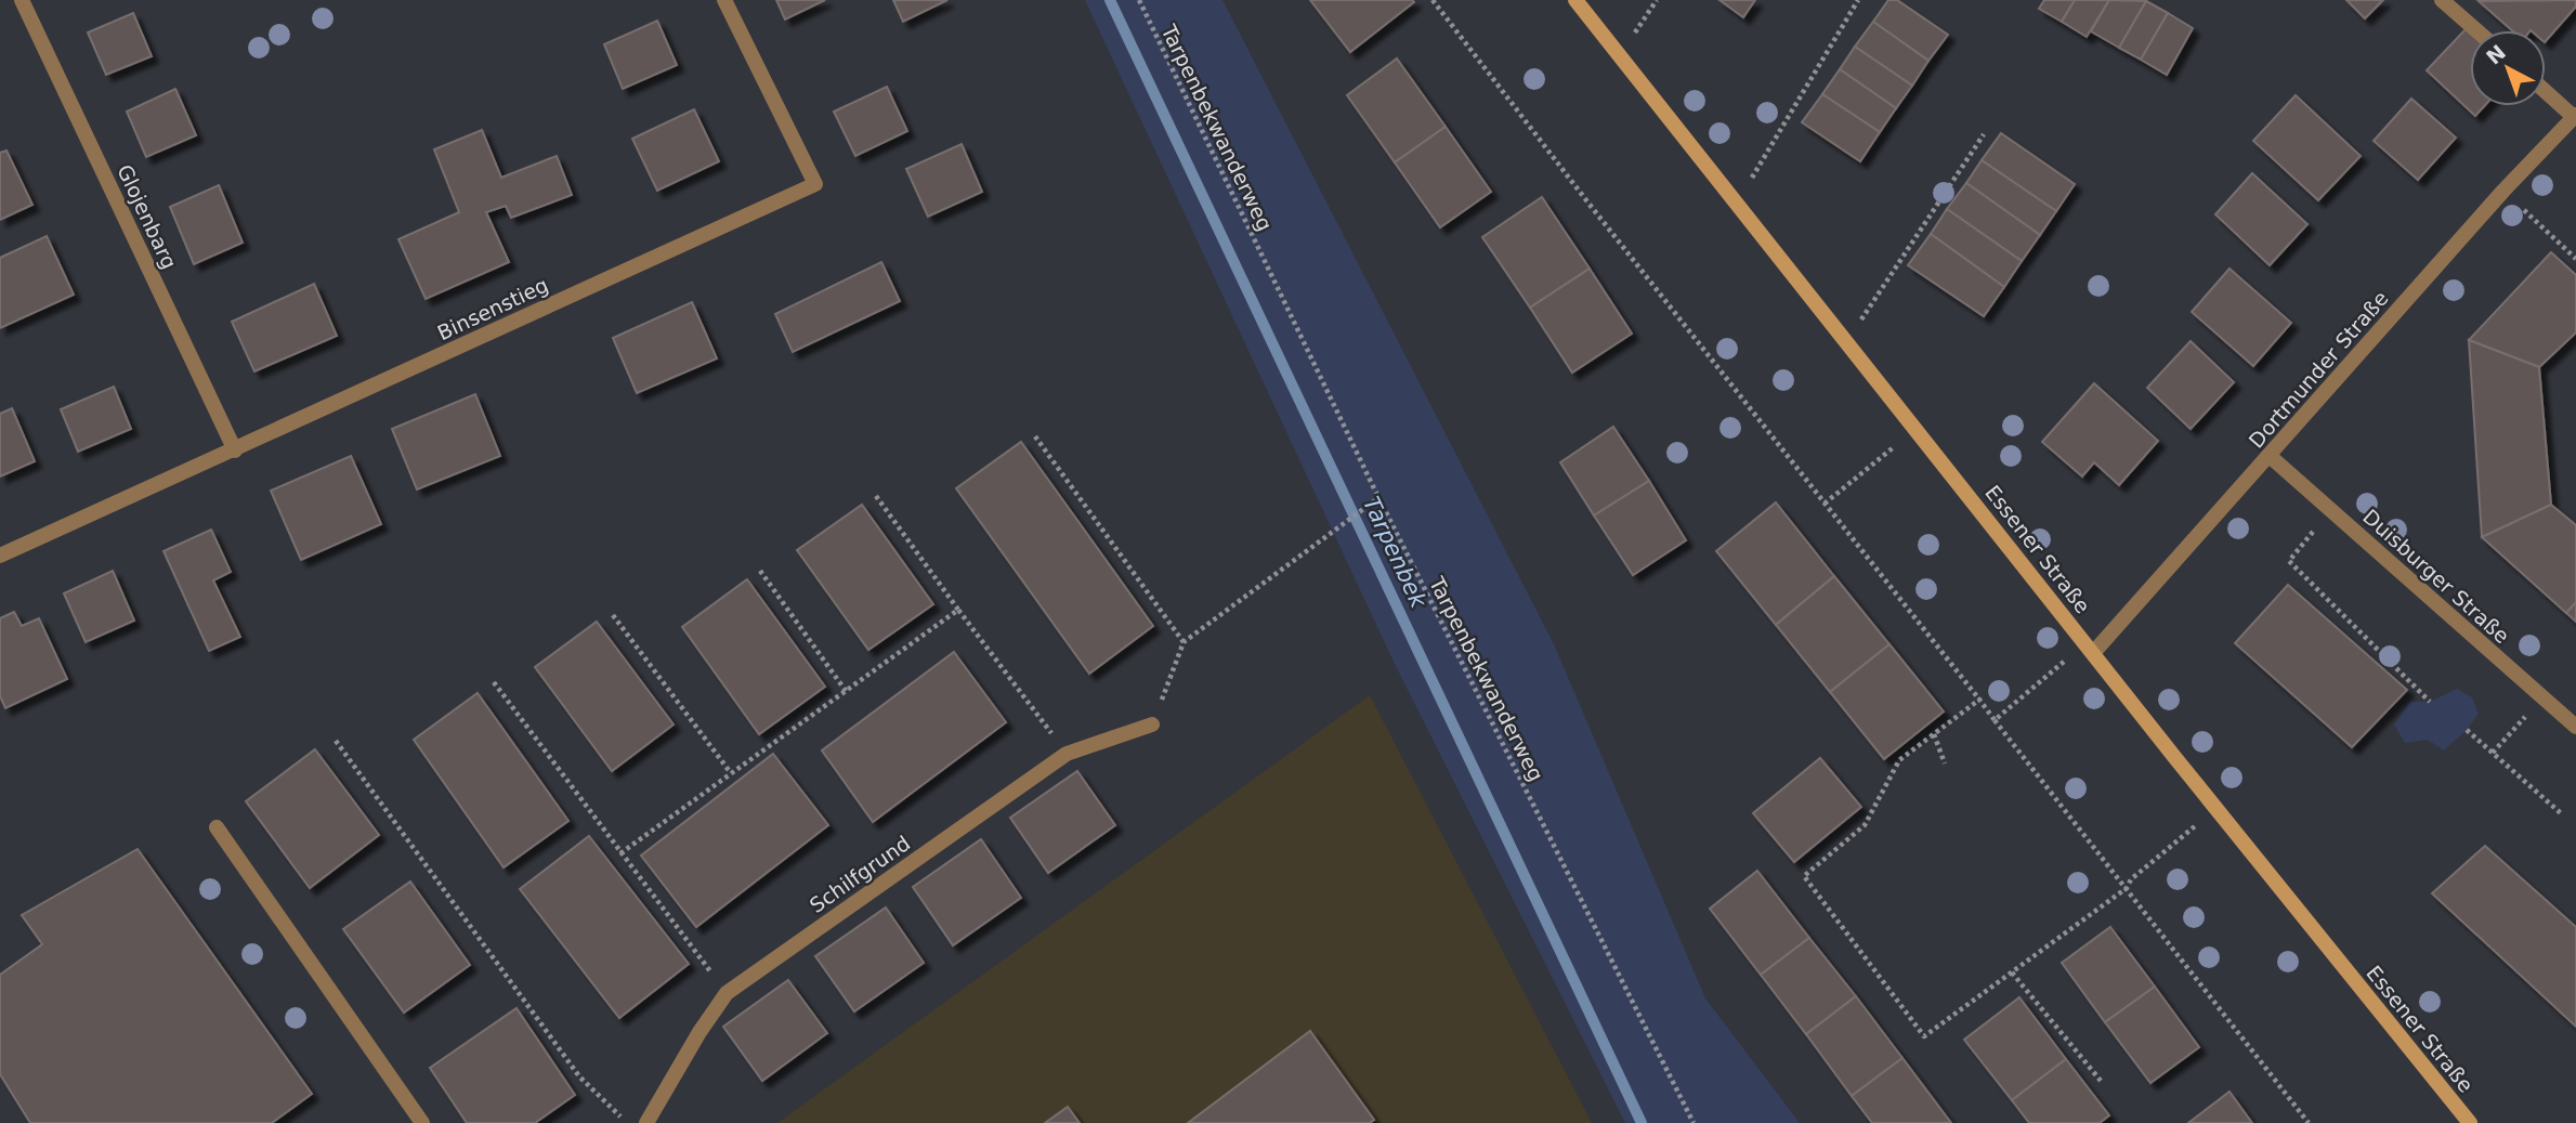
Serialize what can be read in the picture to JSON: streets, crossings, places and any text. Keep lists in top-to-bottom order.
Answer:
{
  "streets": {
    "street": [
      "Glojenbarg",
      "Binsenstieg",
      "Dortmunder Straße",
      "Essener Straße",
      "Duisburger Straße",
      "Schilfgrund"
    ],
    "path": ["Tarpenbekwanderweg"]
  },
  "crossings": [
    ["Glojenbarg", "Binsenstieg"],
    ["Dortmunder Straße", "Essener Straße"],
    ["Dortmunder Straße", "Duisburger Straße"]
  ],
  "water": ["Tarpenbek"],
  "north": "top left"
}
